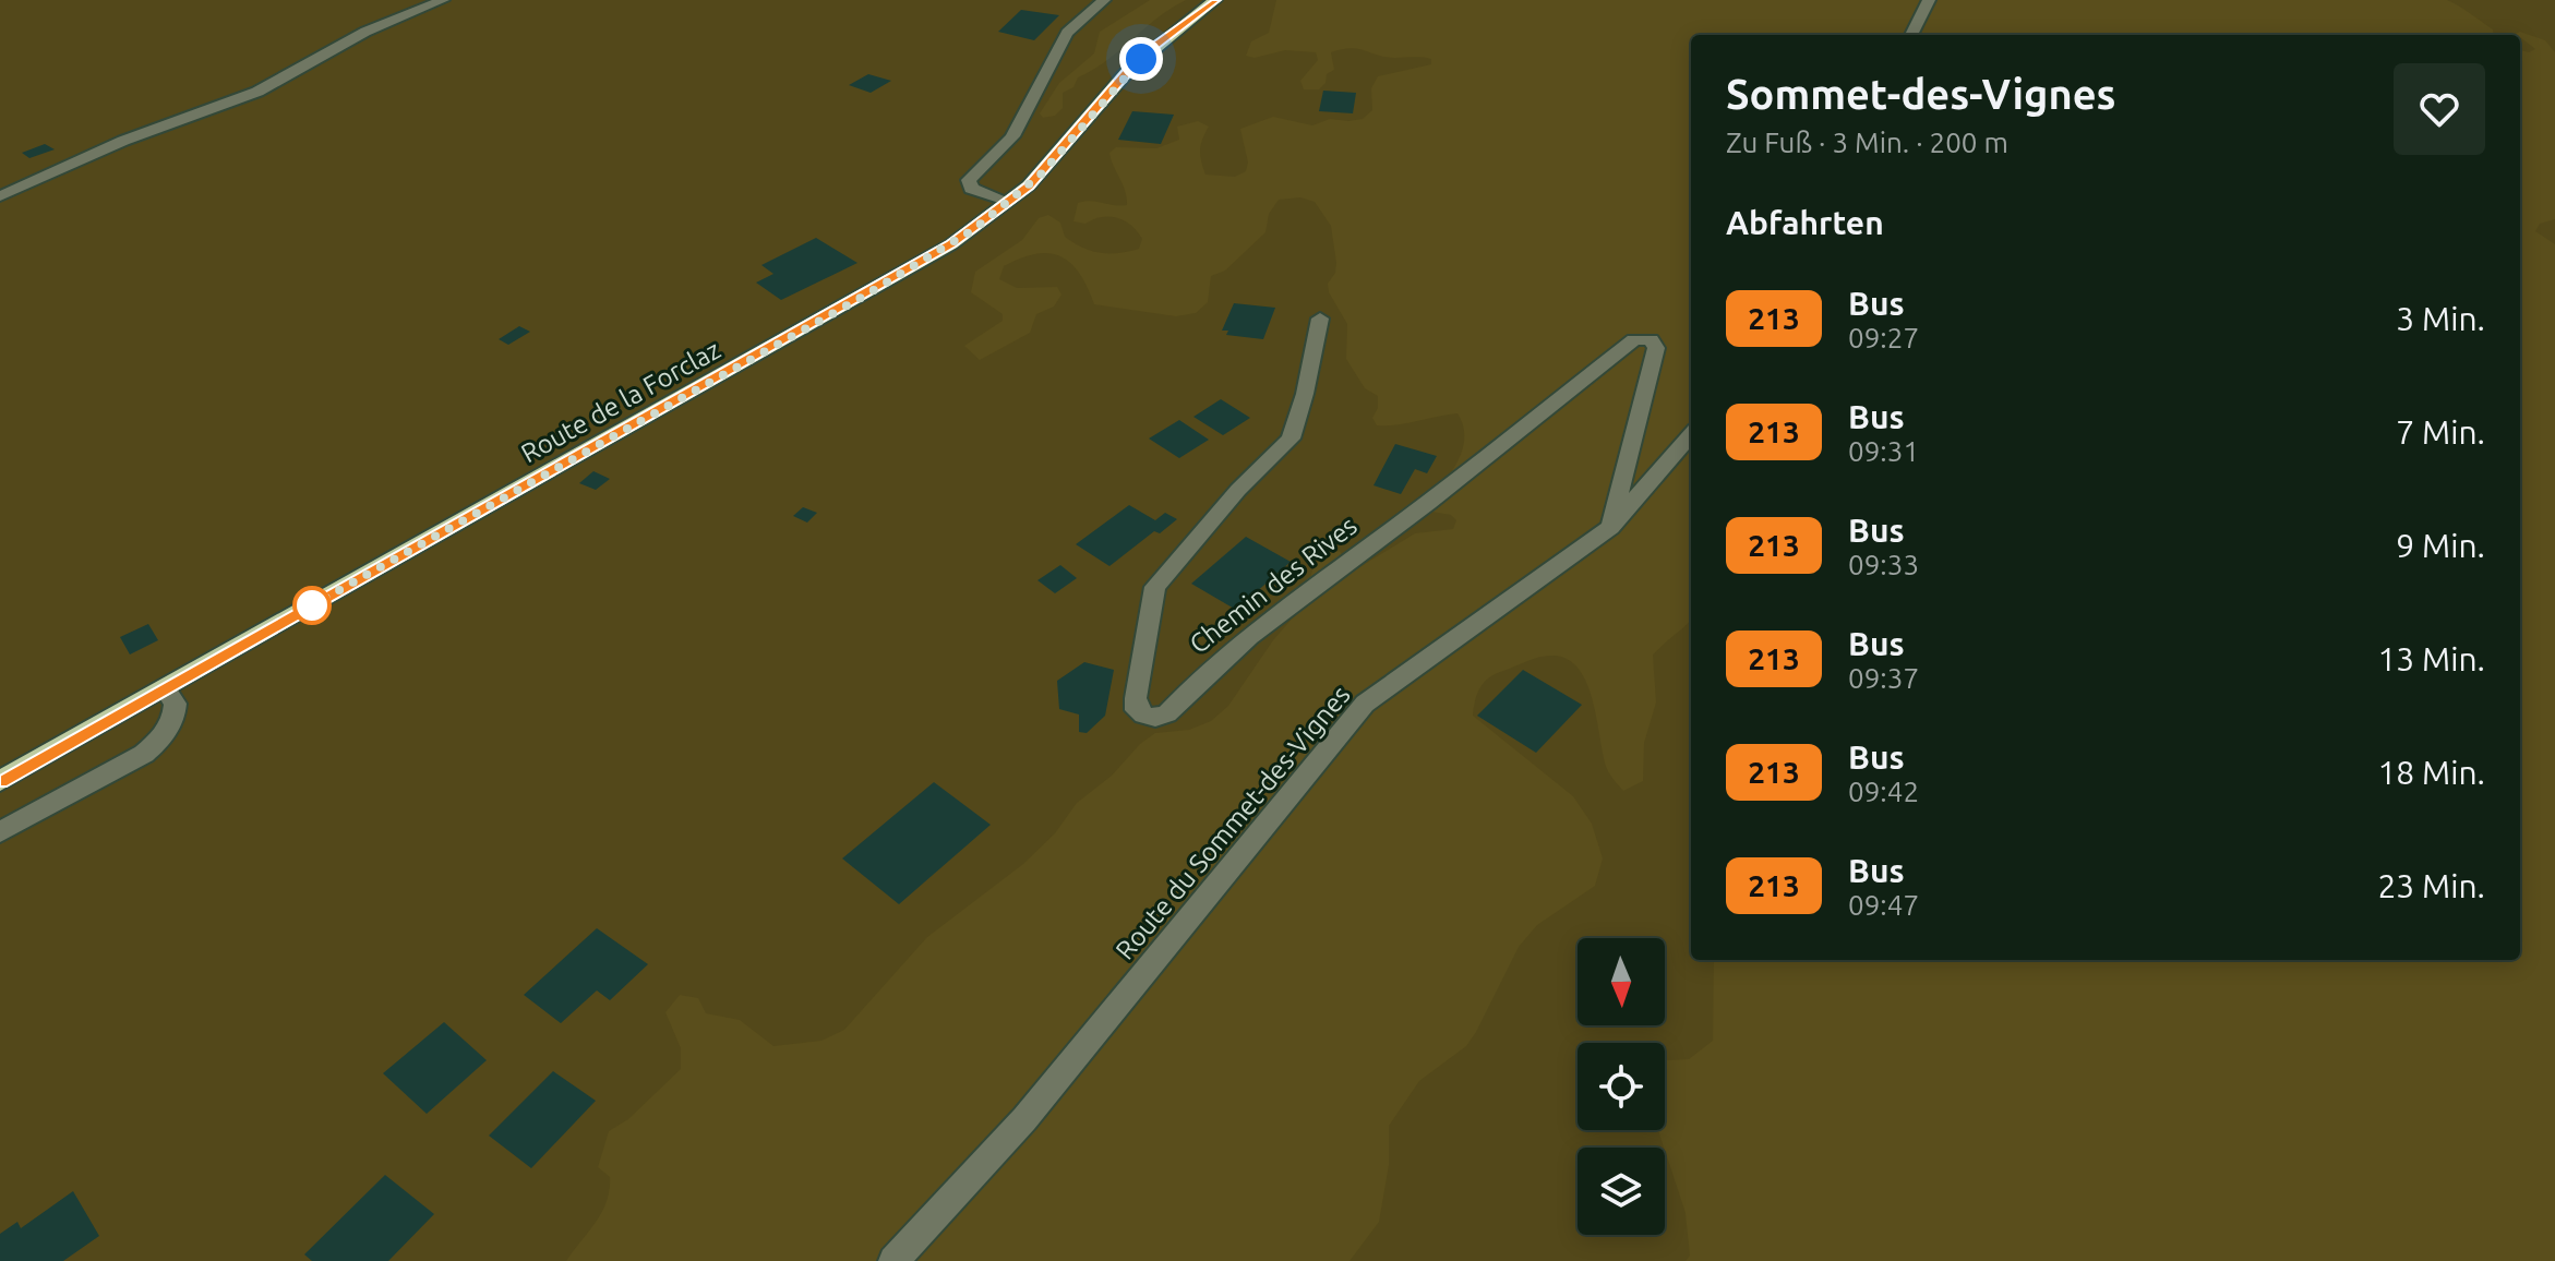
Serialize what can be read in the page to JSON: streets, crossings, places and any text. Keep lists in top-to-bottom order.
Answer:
{
  "streets": {
    "main road": ["Route de la Forclaz"],
    "street": ["Chemin des Rives", "Route du Sommet-des-Vignes"]
  },
  "crossings": [
    ["Chemin des Rives", "Route du Sommet-des-Vignes"]
  ],
  "lines": ["bus line 213"],
  "north": "bottom",
  "page": {
    "heading": [
      ["Sommet-des-Vignes", "Zu Fuß · 3 Min. · 200 m"],
      "Abfahrten"
    ],
    "list": [
      {
        "mark": "213",
        "name": "Bus",
        "note": "09:27",
        "value": "3 Min."
      },
      {
        "mark": "213",
        "name": "Bus",
        "note": "09:31",
        "value": "7 Min."
      },
      {
        "mark": "213",
        "name": "Bus",
        "note": "09:33",
        "value": "9 Min."
      },
      {
        "mark": "213",
        "name": "Bus",
        "note": "09:37",
        "value": "13 Min."
      },
      {
        "mark": "213",
        "name": "Bus",
        "note": "09:42",
        "value": "18 Min."
      },
      {
        "mark": "213",
        "name": "Bus",
        "note": "09:47",
        "value": "23 Min."
      }
    ]
  }
}
